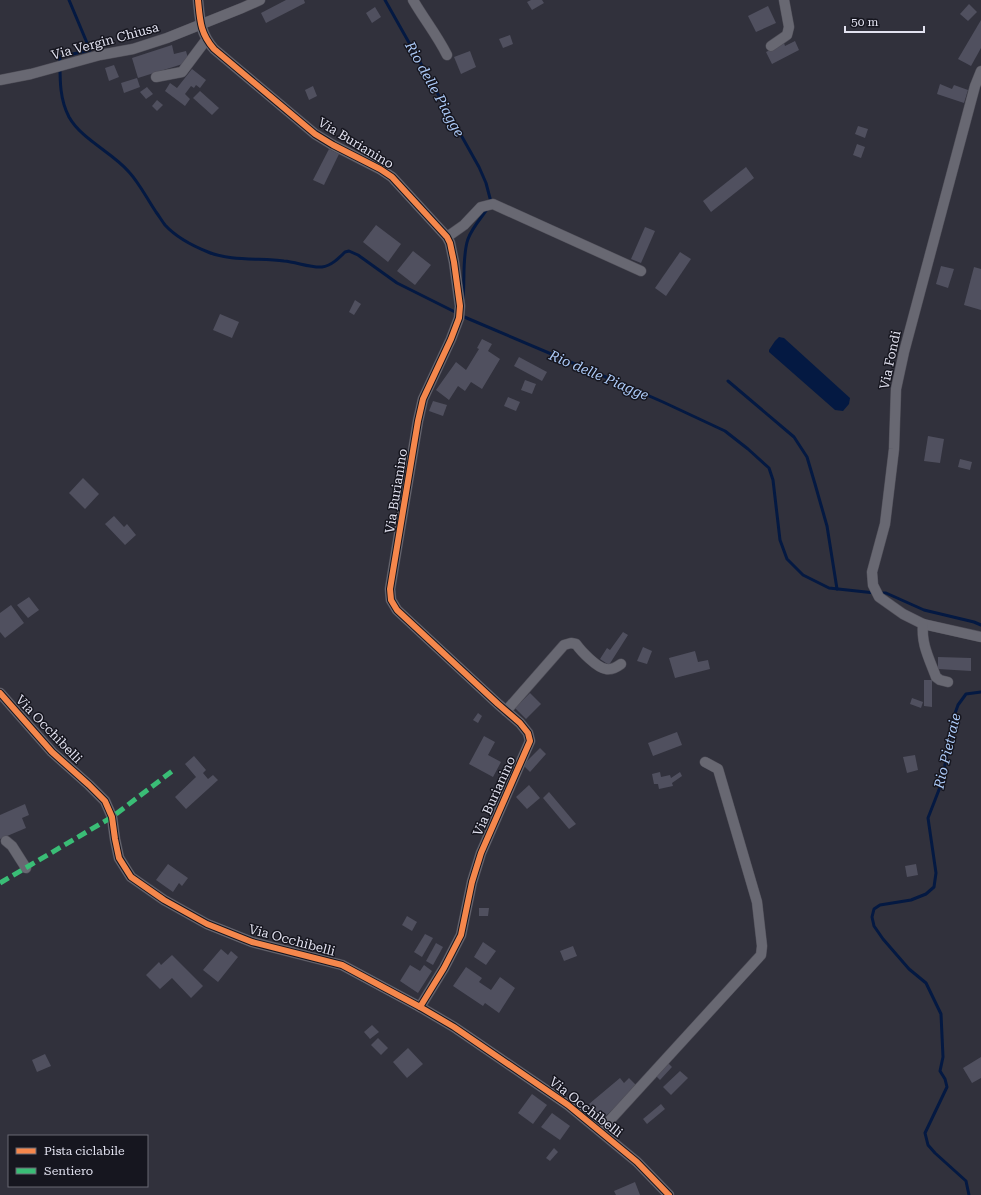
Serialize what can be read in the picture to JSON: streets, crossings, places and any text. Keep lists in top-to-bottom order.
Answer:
{
  "streets": {
    "street": [
      "Via Vergin Chiusa",
      "Via Burianino",
      "Via Fondi",
      "Via Occhibelli"
    ]
  },
  "crossings": [
    ["Via Vergin Chiusa", "Via Burianino"],
    ["Via Burianino", "Via Occhibelli"]
  ],
  "water": ["Rio delle Piagge", "Rio Pietraie"],
  "legend": ["Pista ciclabile", "Sentiero"],
  "scale_bar": "50 m"
}
